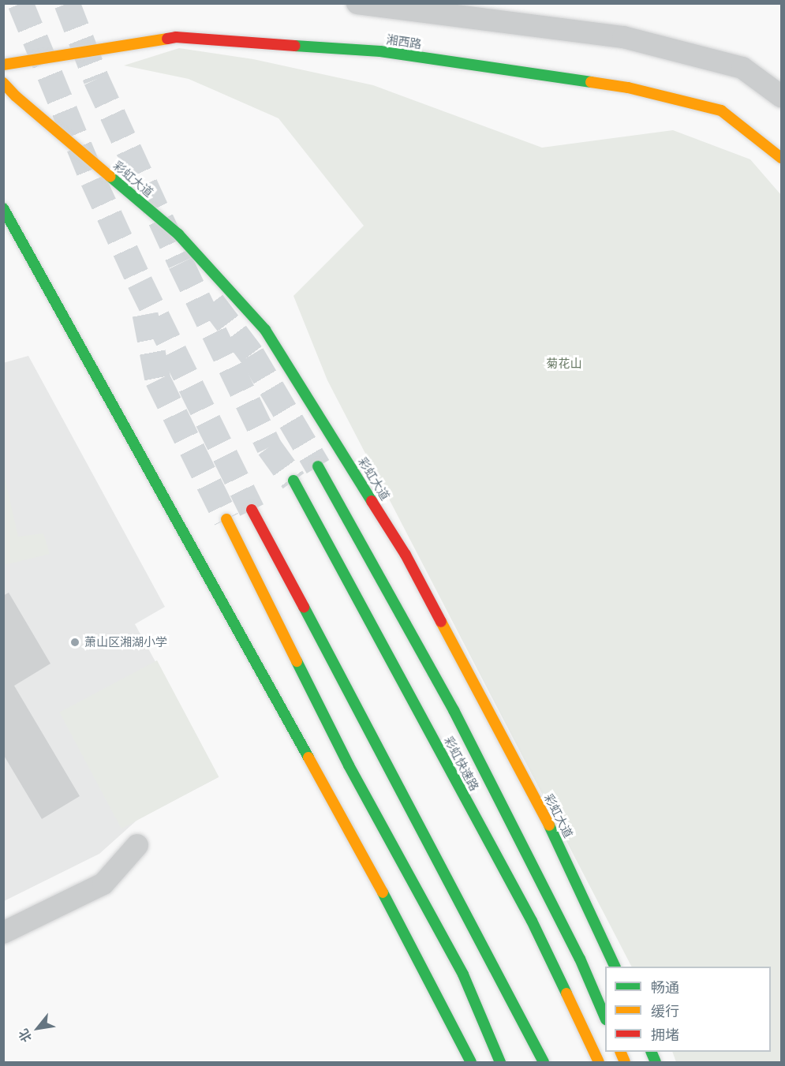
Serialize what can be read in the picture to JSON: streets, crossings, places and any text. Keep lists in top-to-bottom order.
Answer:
{
  "streets": {
    "main road": ["湘西路", "彩虹大道", "彩虹快速路"]
  },
  "parks": ["菊花山"],
  "places": ["萧山区湘湖小学"],
  "legend": ["畅通", "缓行", "拥堵"],
  "north": "bottom left"
}
